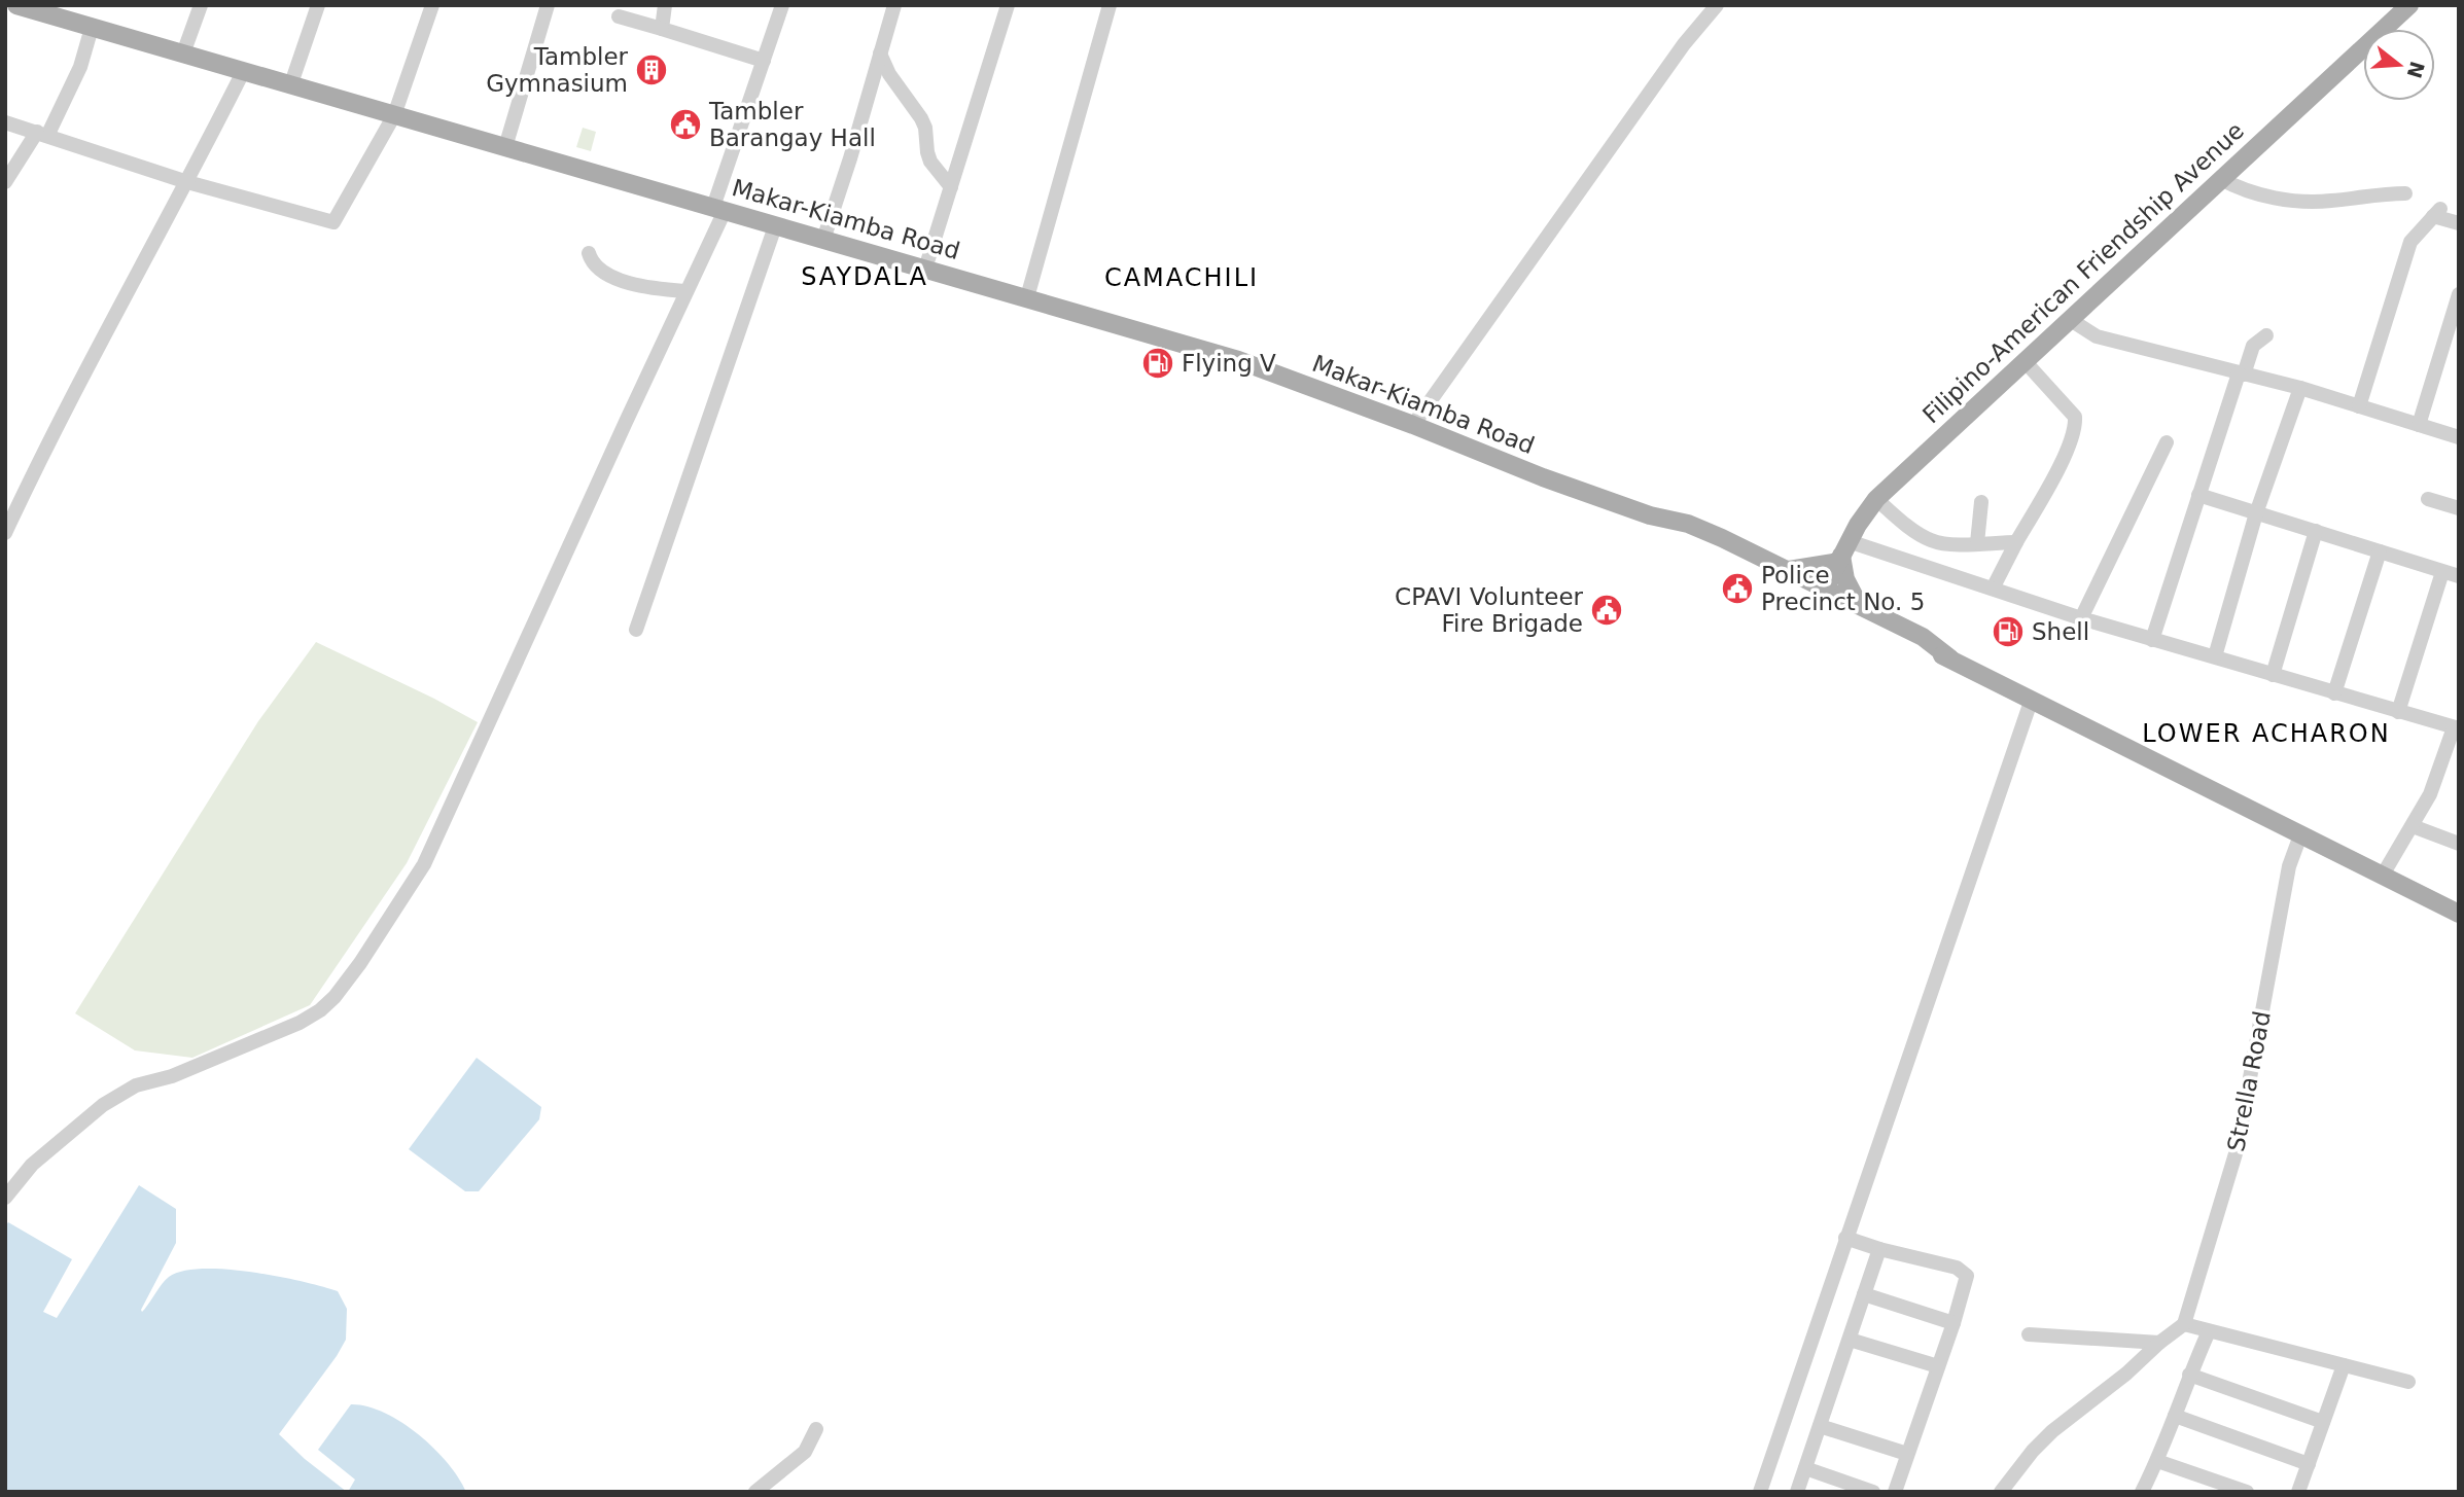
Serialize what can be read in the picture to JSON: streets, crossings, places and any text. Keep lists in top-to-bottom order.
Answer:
{
  "streets": {
    "main road": ["Makar-Kiamba Road", "Filipino-American Friendship Avenue"],
    "street": ["Strella Road"]
  },
  "crossings": [
    ["Makar-Kiamba Road", "Filipino-American Friendship Avenue"],
    ["Makar-Kiamba Road", "Strella Road"]
  ],
  "districts": ["SAYDALA", "CAMACHILI", "LOWER ACHARON"],
  "places": {
    "building": ["Tambler Gymnasium"],
    "public building": ["Tambler Barangay Hall", "Police Precinct No. 5", "CPAVI Volunteer Fire Brigade"],
    "fuel station": ["Flying V", "Shell"]
  },
  "north": "right"
}
